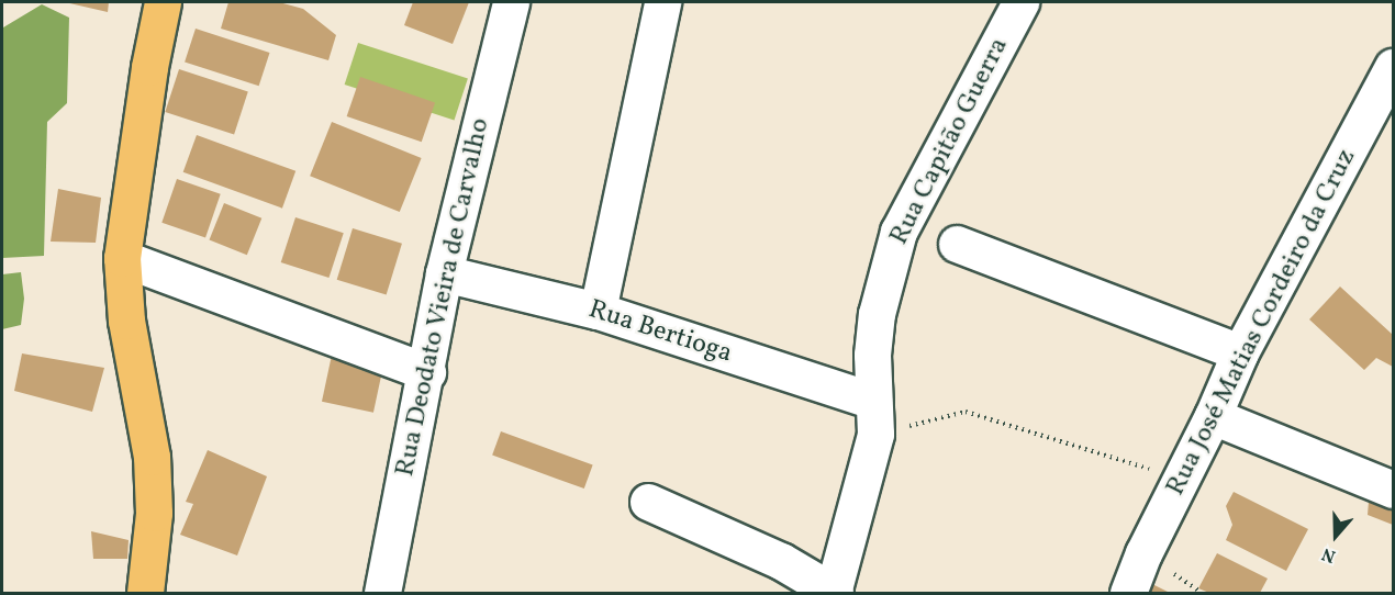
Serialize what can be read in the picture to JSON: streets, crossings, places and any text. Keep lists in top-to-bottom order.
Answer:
{
  "streets": {
    "street": [
      "Rua Capitão Guerra",
      "Rua Deodato Vieira de Carvalho",
      "Rua José Matias Cordeiro da Cruz",
      "Rua Bertioga"
    ]
  },
  "crossings": [
    ["Rua Capitão Guerra", "Rua Bertioga"],
    ["Rua Deodato Vieira de Carvalho", "Rua Bertioga"]
  ],
  "north": "bottom"
}
